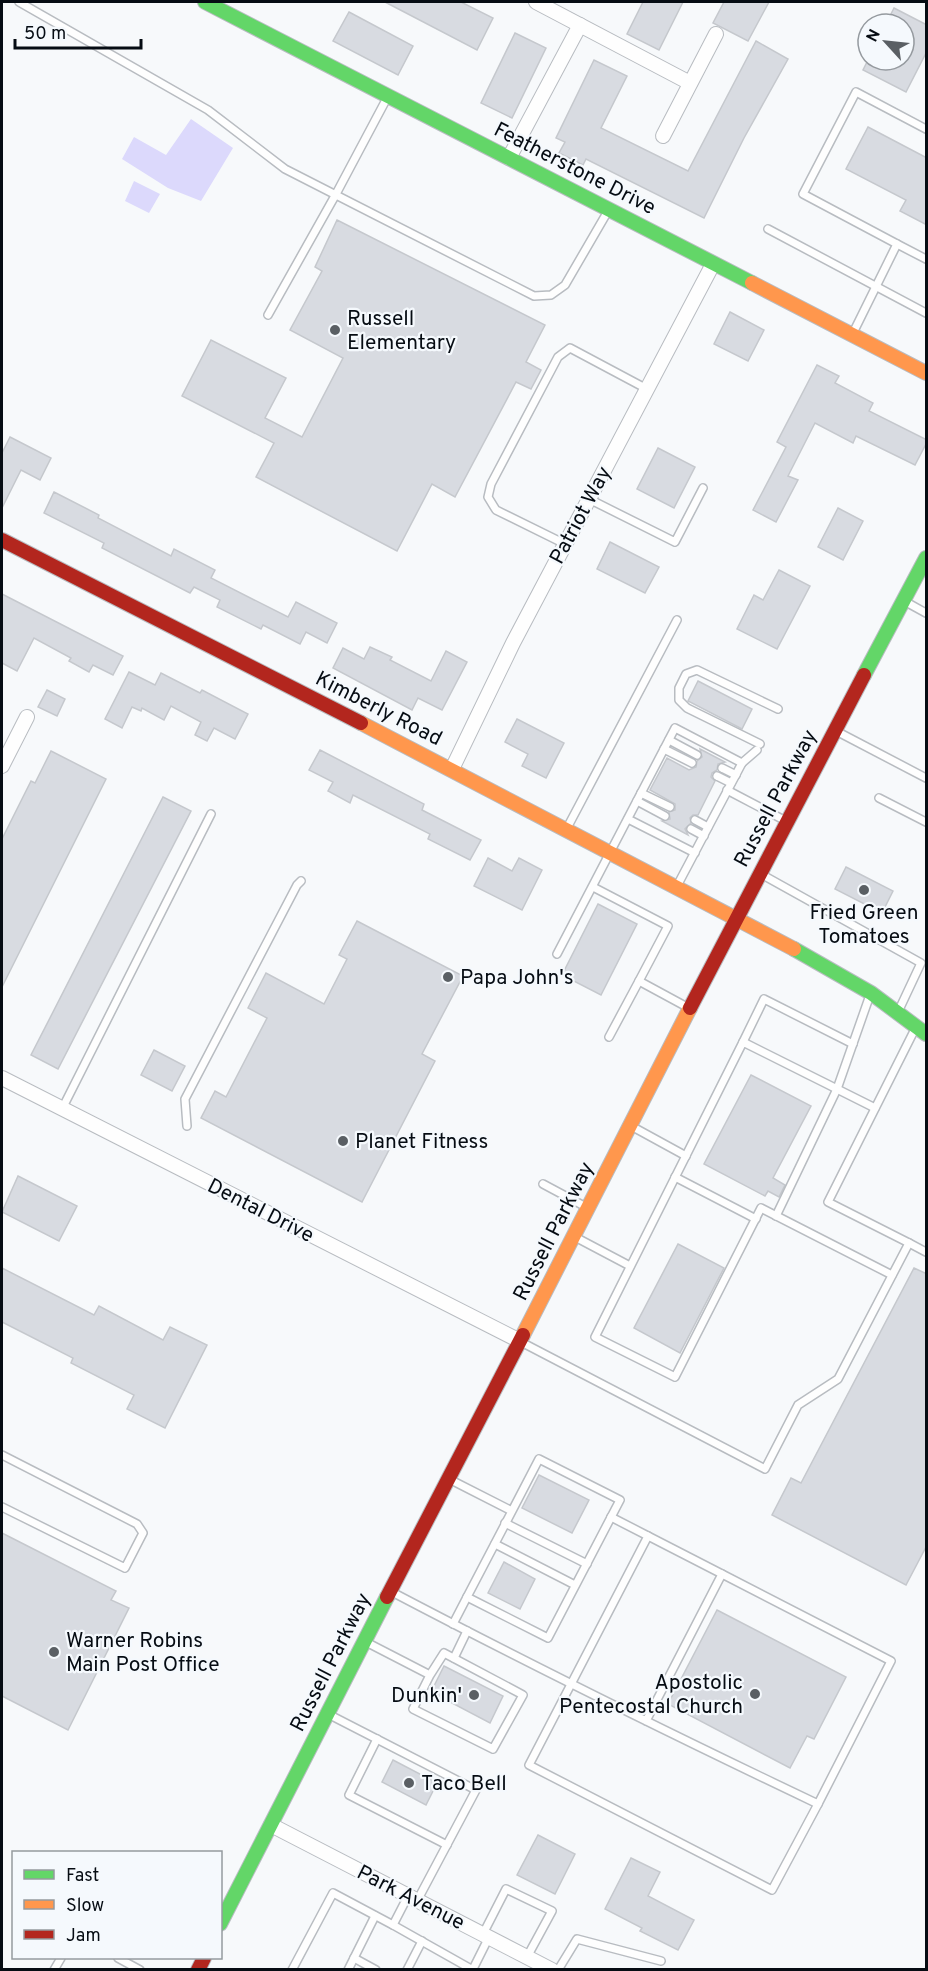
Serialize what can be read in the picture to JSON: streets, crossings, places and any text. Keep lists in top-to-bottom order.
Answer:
{
  "streets": {
    "street": [
      "Featherstone Drive",
      "Patriot Way",
      "Kimberly Road",
      "Russell Parkway",
      "Dental Drive",
      "Park Avenue"
    ]
  },
  "crossings": [
    ["Featherstone Drive", "Patriot Way"],
    ["Patriot Way", "Kimberly Road"],
    ["Kimberly Road", "Russell Parkway"],
    ["Russell Parkway", "Dental Drive"],
    ["Russell Parkway", "Park Avenue"]
  ],
  "places": [
    "Russell Elementary",
    "Fried Green Tomatoes",
    "Papa John's",
    "Planet Fitness",
    "Warner Robins Main Post Office",
    "Apostolic Pentecostal Church",
    "Dunkin'",
    "Taco Bell"
  ],
  "legend": ["Fast", "Slow", "Jam"],
  "scale_bar": "50 m",
  "north": "top left"
}
